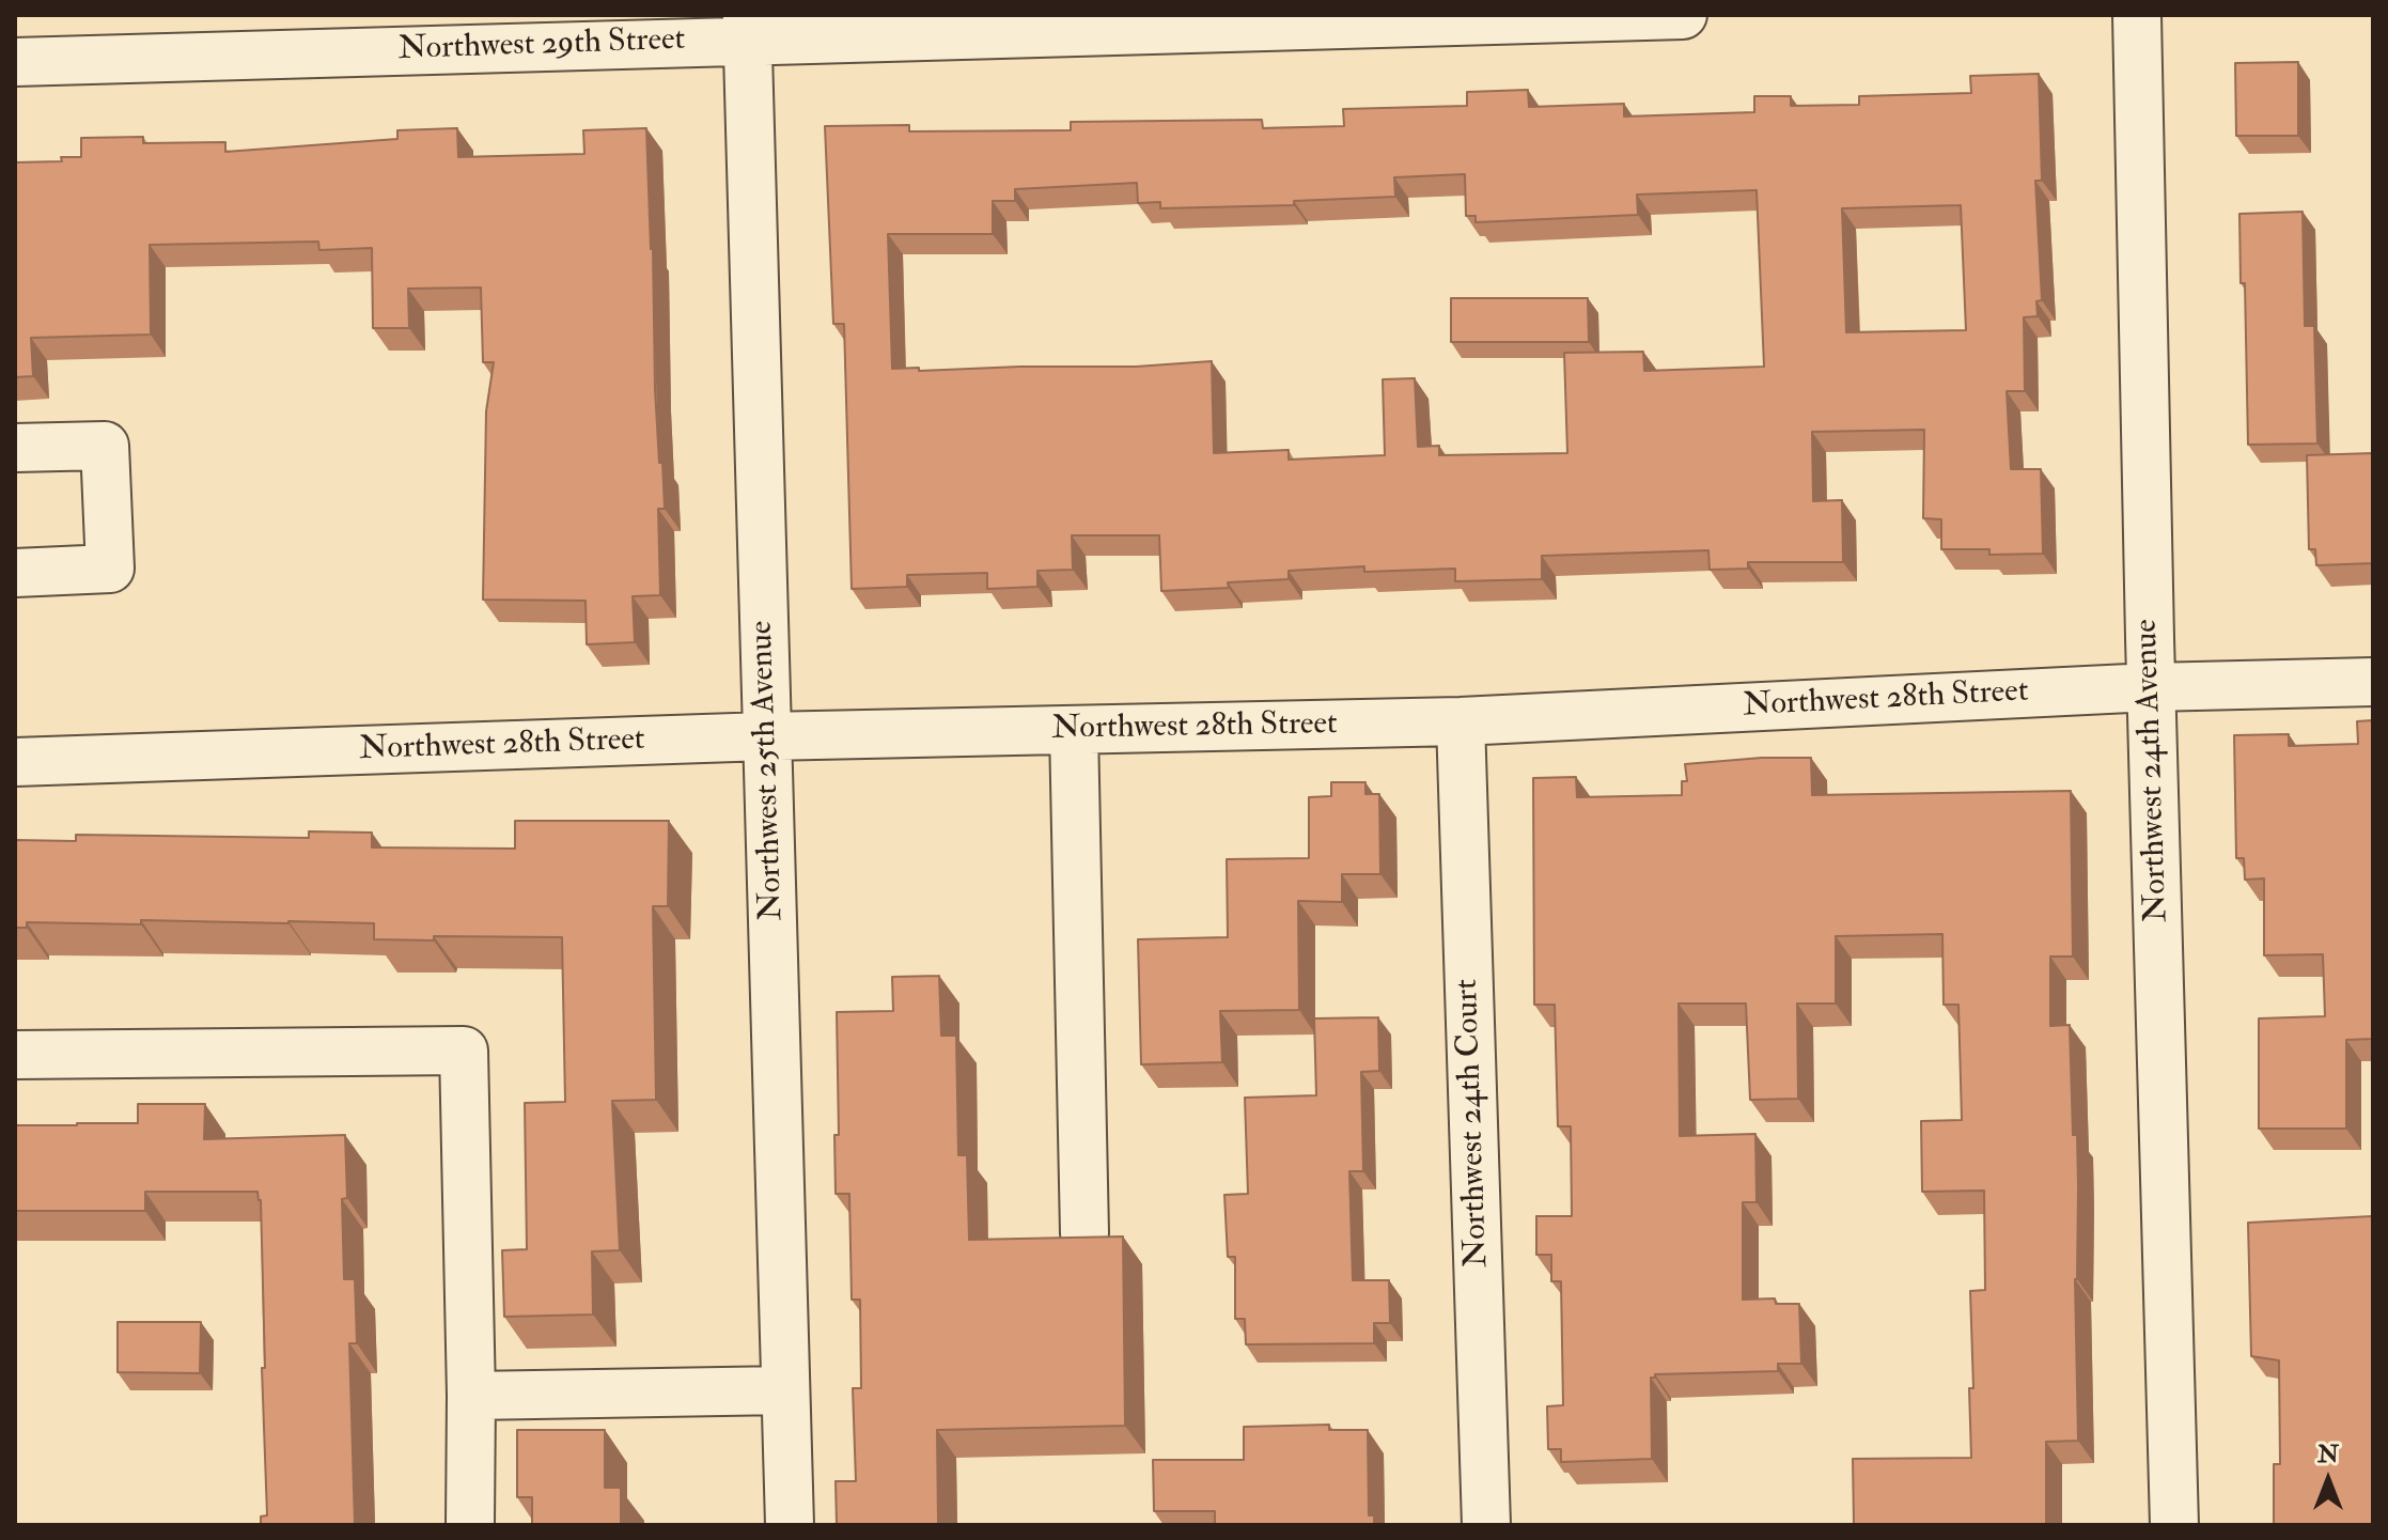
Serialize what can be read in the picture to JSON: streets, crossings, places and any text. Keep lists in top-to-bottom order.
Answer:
{
  "streets": {
    "street": [
      "Northwest 29th Street",
      "Northwest 28th Street",
      "Northwest 25th Avenue",
      "Northwest 24th Avenue",
      "Northwest 24th Court"
    ]
  },
  "crossings": [
    ["Northwest 29th Street", "Northwest 25th Avenue"],
    ["Northwest 28th Street", "Northwest 25th Avenue"],
    ["Northwest 28th Street", "Northwest 24th Avenue"],
    ["Northwest 28th Street", "Northwest 24th Court"]
  ],
  "north": "top"
}
